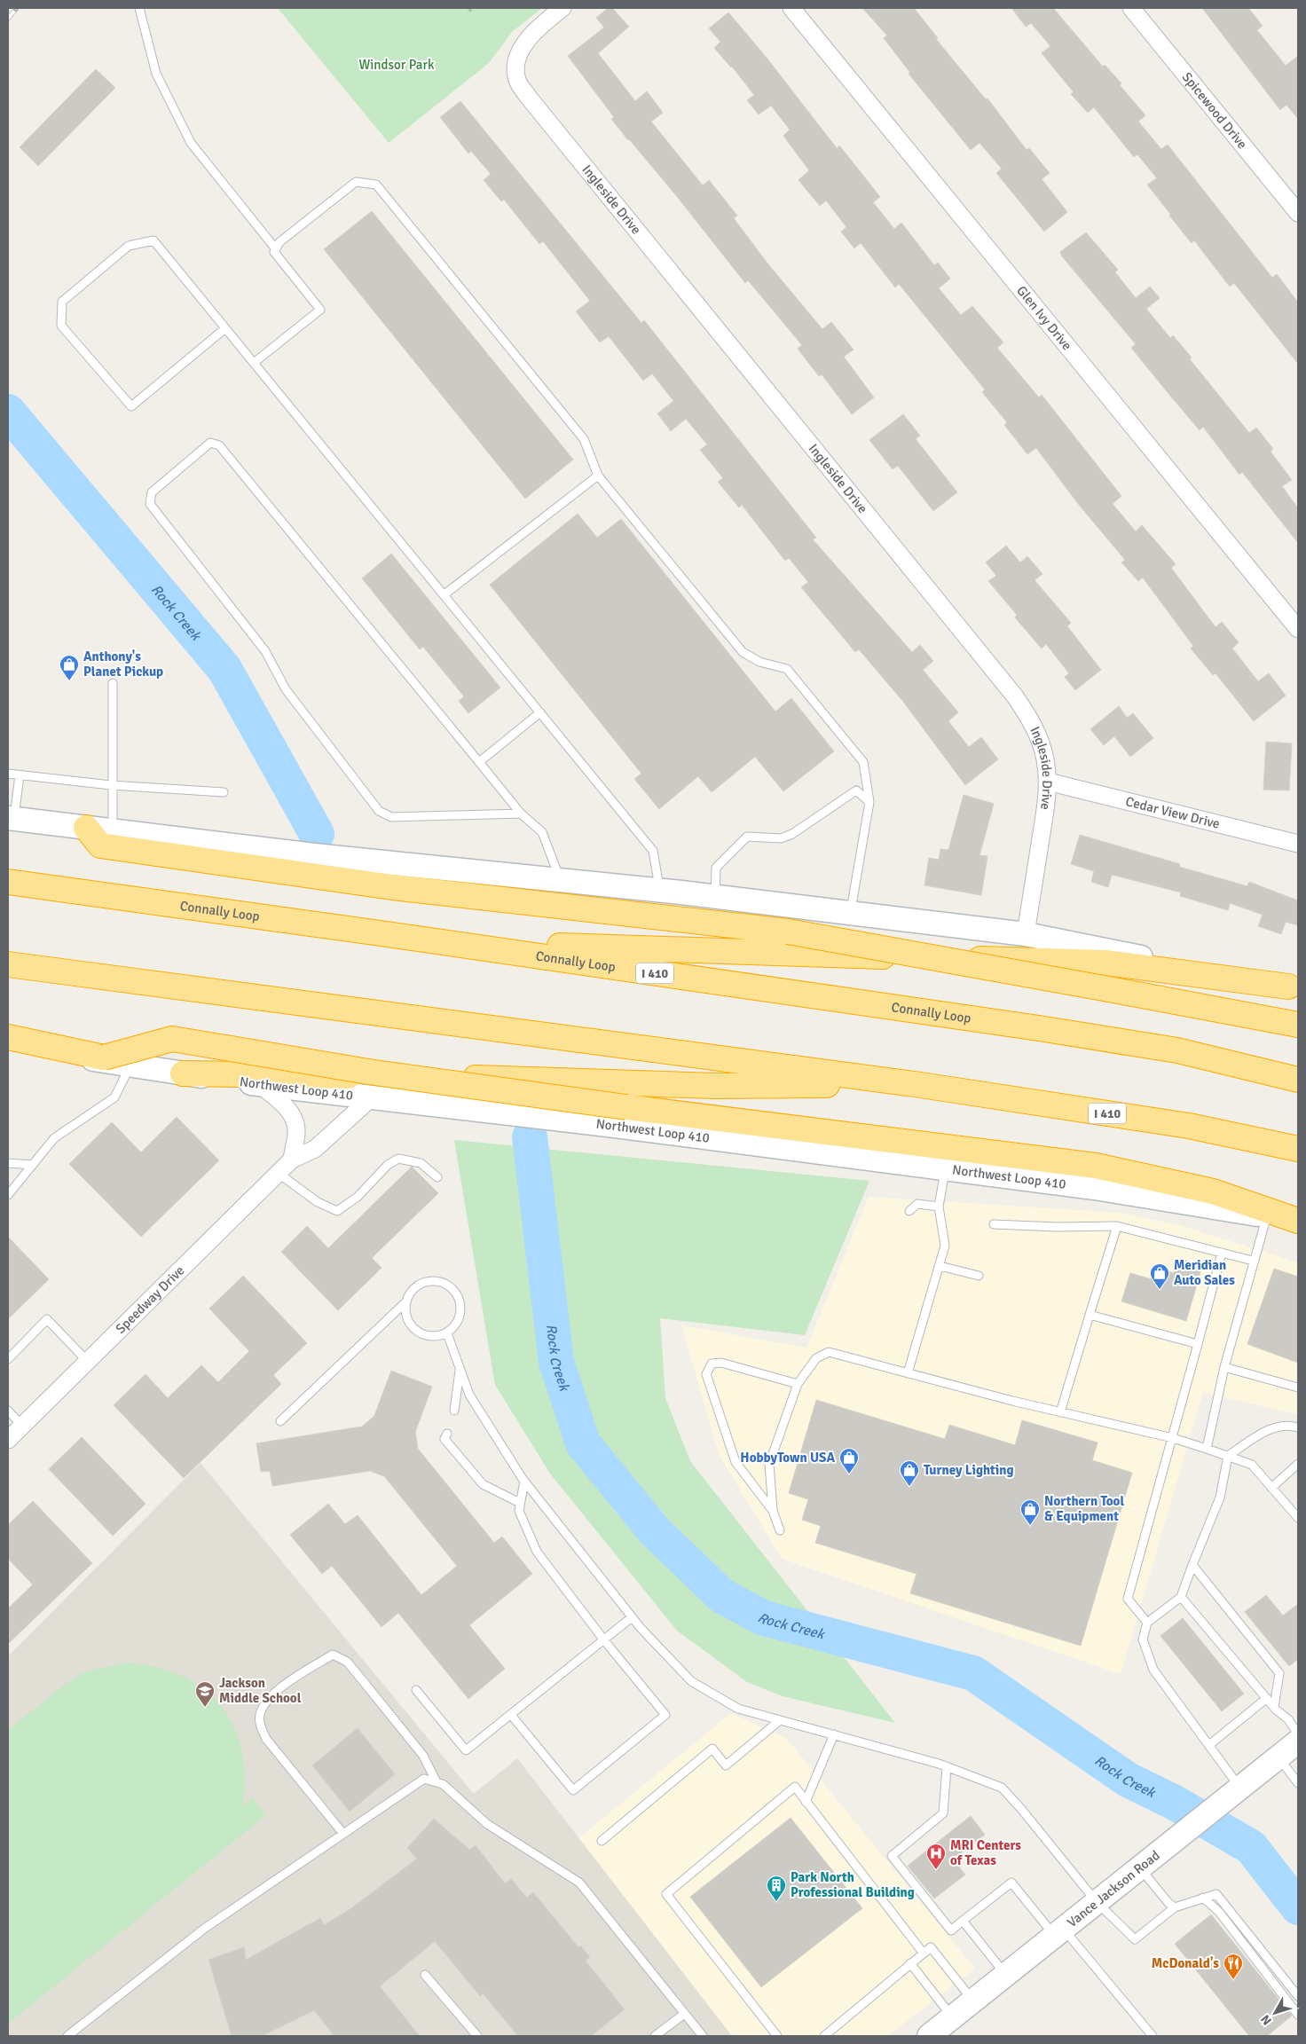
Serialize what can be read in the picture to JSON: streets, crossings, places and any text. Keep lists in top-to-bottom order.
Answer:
{
  "streets": {
    "highway": ["Connally Loop", "I 410"],
    "main road": ["Northwest Loop 410", "Vance Jackson Road"],
    "street": [
      "Spicewood Drive",
      "Ingleside Drive",
      "Glen Ivy Drive",
      "Cedar View Drive",
      "Speedway Drive"
    ]
  },
  "crossings": [
    ["Ingleside Drive", "Cedar View Drive"],
    ["Northwest Loop 410", "Speedway Drive"]
  ],
  "water": ["Rock Creek"],
  "parks": ["Windsor Park"],
  "places": {
    "shop": [
      "Anthony's Planet Pickup",
      "Meridian Auto Sales",
      "HobbyTown USA",
      "Turney Lighting",
      "Northern Tool & Equipment"
    ],
    "school or university": ["Jackson Middle School"],
    "hospital": ["MRI Centers of Texas"],
    "building": ["Park North Professional Building"],
    "restaurant": ["McDonald's"]
  },
  "north": "bottom left"
}
